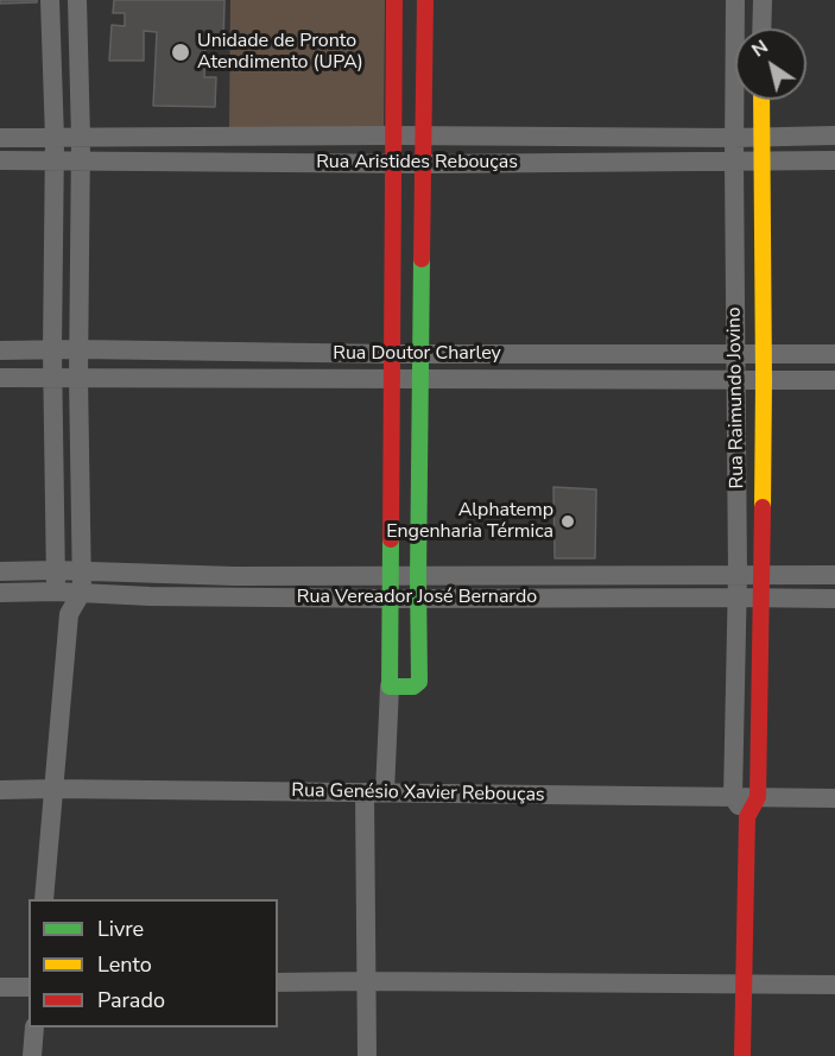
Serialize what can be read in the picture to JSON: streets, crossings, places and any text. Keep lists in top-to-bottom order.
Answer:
{
  "streets": {
    "street": [
      "Rua Aristides Rebouças",
      "Rua Doutor Charley",
      "Rua Raimundo Jovino",
      "Rua Vereador José Bernardo",
      "Rua Genésio Xavier Rebouças"
    ]
  },
  "crossings": [
    ["Rua Aristides Rebouças", "Rua Raimundo Jovino"],
    ["Rua Doutor Charley", "Rua Raimundo Jovino"],
    ["Rua Raimundo Jovino", "Rua Vereador José Bernardo"],
    ["Rua Raimundo Jovino", "Rua Genésio Xavier Rebouças"]
  ],
  "places": ["Unidade de Pronto Atendimento (UPA)", "Alphatemp Engenharia Térmica"],
  "legend": ["Livre", "Lento", "Parado"],
  "north": "top left"
}
